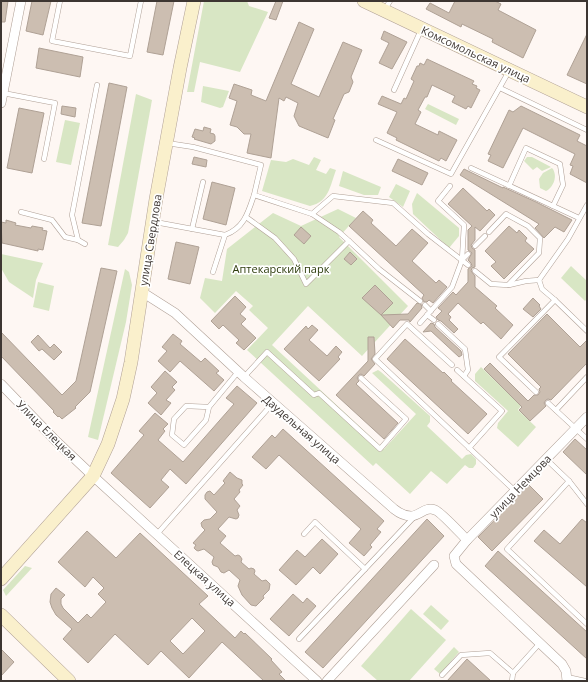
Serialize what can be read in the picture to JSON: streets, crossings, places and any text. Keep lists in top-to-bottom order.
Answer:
{
  "streets": {
    "street": [
      "Комсомольская улица",
      "улица Свердлова",
      "Даудельная улица",
      "Улица Елецкая",
      "улица Немцова",
      "Елецкая улица"
    ]
  },
  "crossings": [
    ["улица Свердлова", "Даудельная улица"],
    ["улица Свердлова", "Улица Елецкая"],
    ["улица Свердлова", "Елецкая улица"],
    ["Даудельная улица", "улица Немцова"],
    ["Улица Елецкая", "Елецкая улица"]
  ],
  "parks": ["Аптекарский парк"]
}
